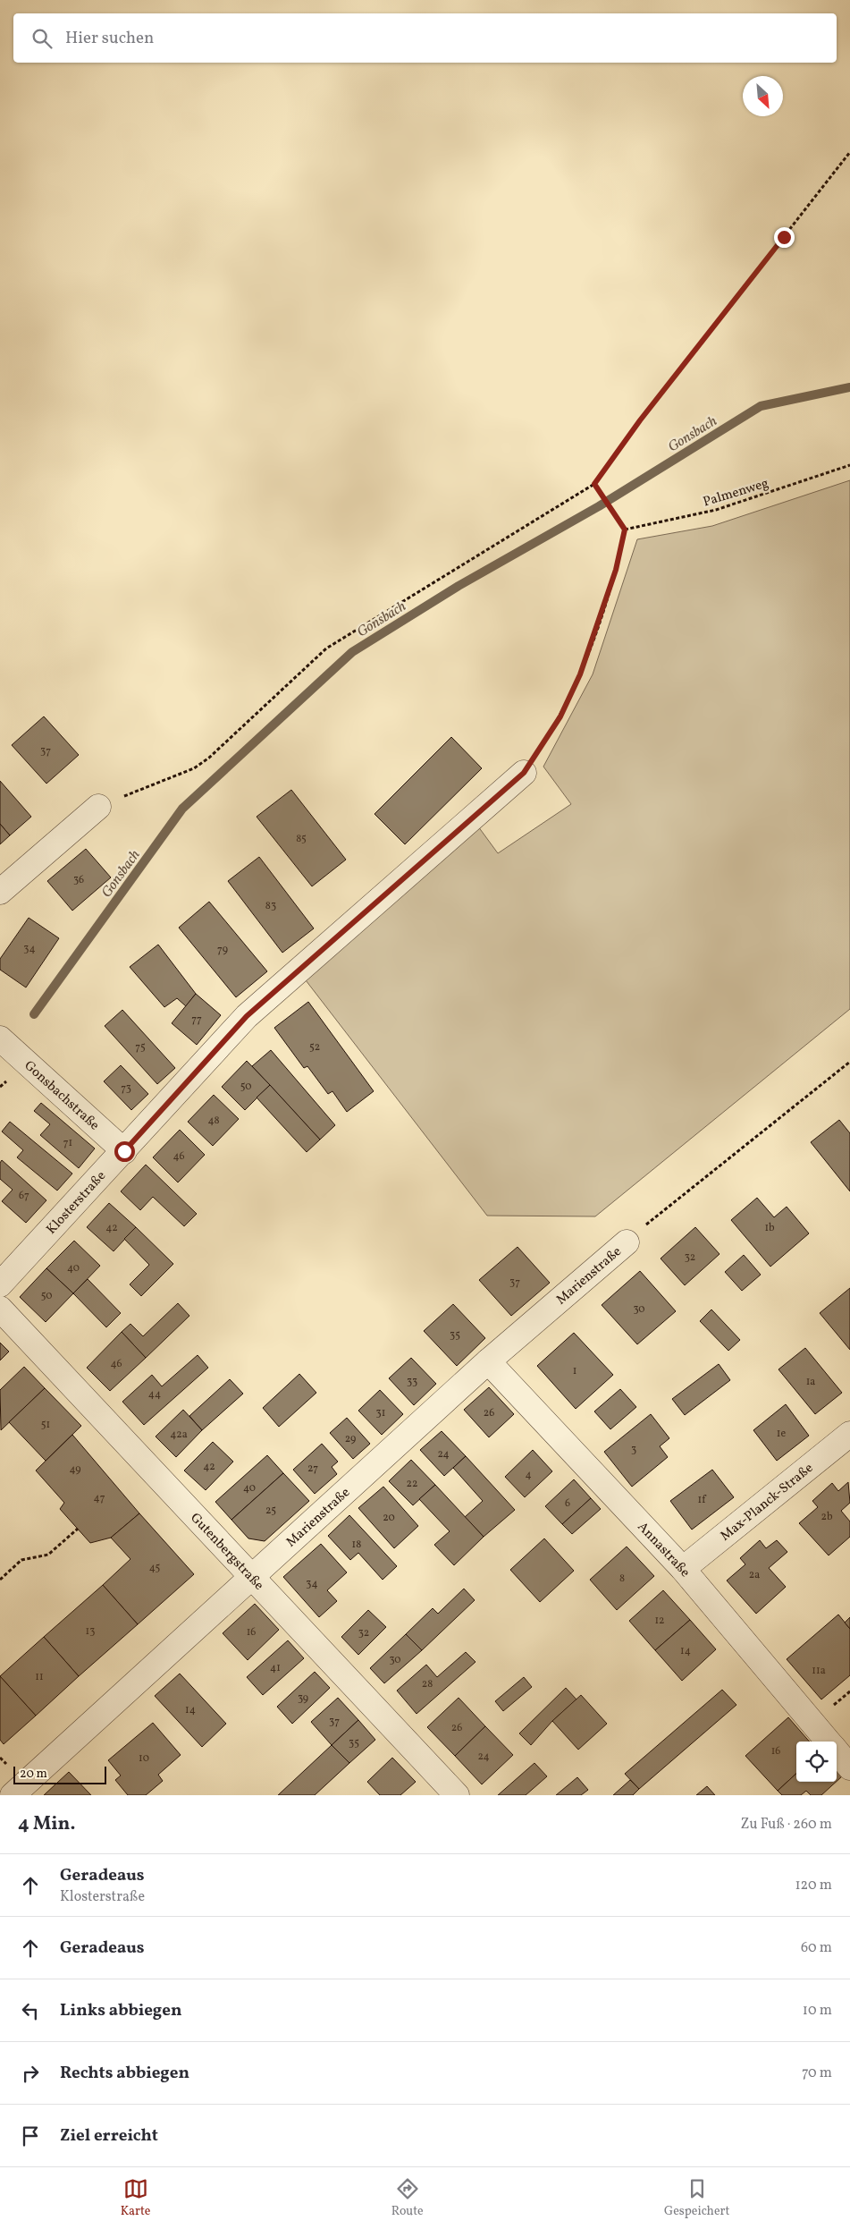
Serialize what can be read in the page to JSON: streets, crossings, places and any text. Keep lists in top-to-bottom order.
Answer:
{
  "streets": {
    "street": [
      "Gonsbachstraße",
      "Klosterstraße",
      "Marienstraße",
      "Max-Planck-Straße",
      "Annastraße",
      "Gutenbergstraße"
    ],
    "path": ["Palmenweg"]
  },
  "crossings": [
    ["Gonsbachstraße", "Klosterstraße"],
    ["Marienstraße", "Annastraße"],
    ["Marienstraße", "Gutenbergstraße"],
    ["Max-Planck-Straße", "Annastraße"]
  ],
  "water": ["Gonsbach"],
  "house_numbers": [
    "37",
    "85",
    "36",
    "83",
    "34",
    "79",
    "77",
    "75",
    "52",
    "50",
    "73",
    "48",
    "71",
    "46",
    "67",
    "42",
    "1b",
    "32",
    "40",
    "37",
    "50",
    "30",
    "35",
    "46",
    "1",
    "33",
    "1a",
    "44",
    "31",
    "26",
    "51",
    "1e",
    "42a",
    "29",
    "3",
    "24",
    "42",
    "27",
    "49",
    "4",
    "22",
    "40",
    "47",
    "1f",
    "6",
    "25",
    "2b",
    "20",
    "18",
    "45",
    "2a",
    "8",
    "34",
    "12",
    "13",
    "16",
    "32",
    "14",
    "30",
    "41",
    "11a",
    "11",
    "28",
    "39",
    "14",
    "37",
    "26",
    "35",
    "16",
    "24",
    "10"
  ],
  "scale_bar": "20 m",
  "north": "bottom right",
  "page": {
    "search": "Hier suchen",
    "scale": "20 m",
    "heading": ["4 Min.", "Zu Fuß · 260 m"],
    "list": [
      ["Geradeaus", "Klosterstraße", "120 m"],
      ["Geradeaus", "60 m"],
      ["Links abbiegen", "10 m"],
      ["Rechts abbiegen", "70 m"],
      "Ziel erreicht"
    ],
    "nav": ["Karte", "Route", "Gespeichert"]
  }
}
